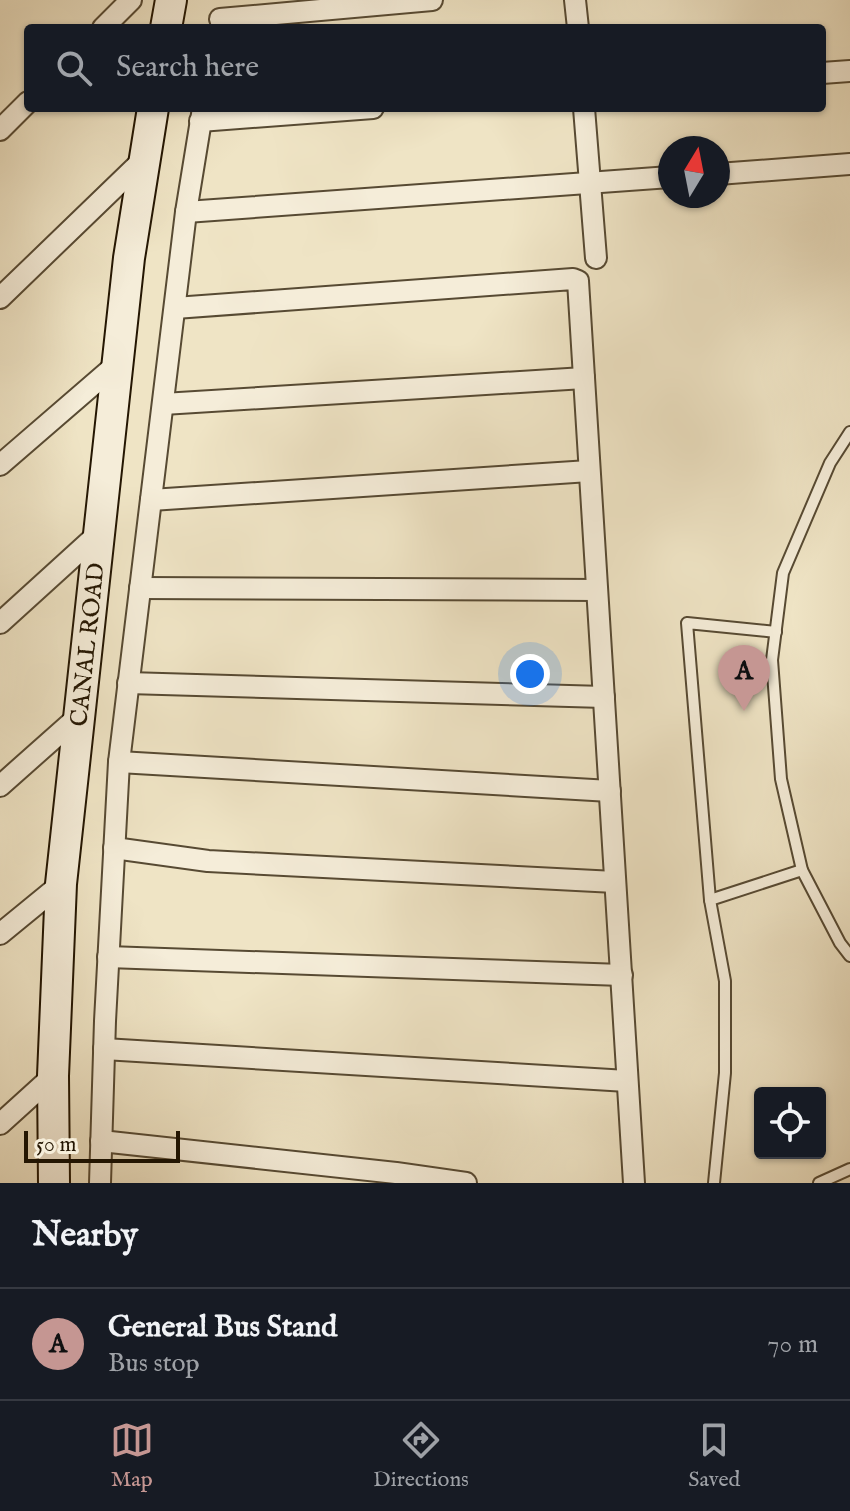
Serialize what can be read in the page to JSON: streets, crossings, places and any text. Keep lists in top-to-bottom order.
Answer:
{
  "streets": {
    "street": ["CANAL ROAD"]
  },
  "scale_bar": "50 m",
  "north": "top",
  "page": {
    "search": "Search here",
    "pins": "A",
    "scale": "50 m",
    "heading": "Nearby",
    "list": [
      {
        "mark": "A",
        "name": "General Bus Stand",
        "note": "Bus stop",
        "value": "70 m"
      }
    ],
    "nav": ["Map", "Directions", "Saved"]
  }
}
